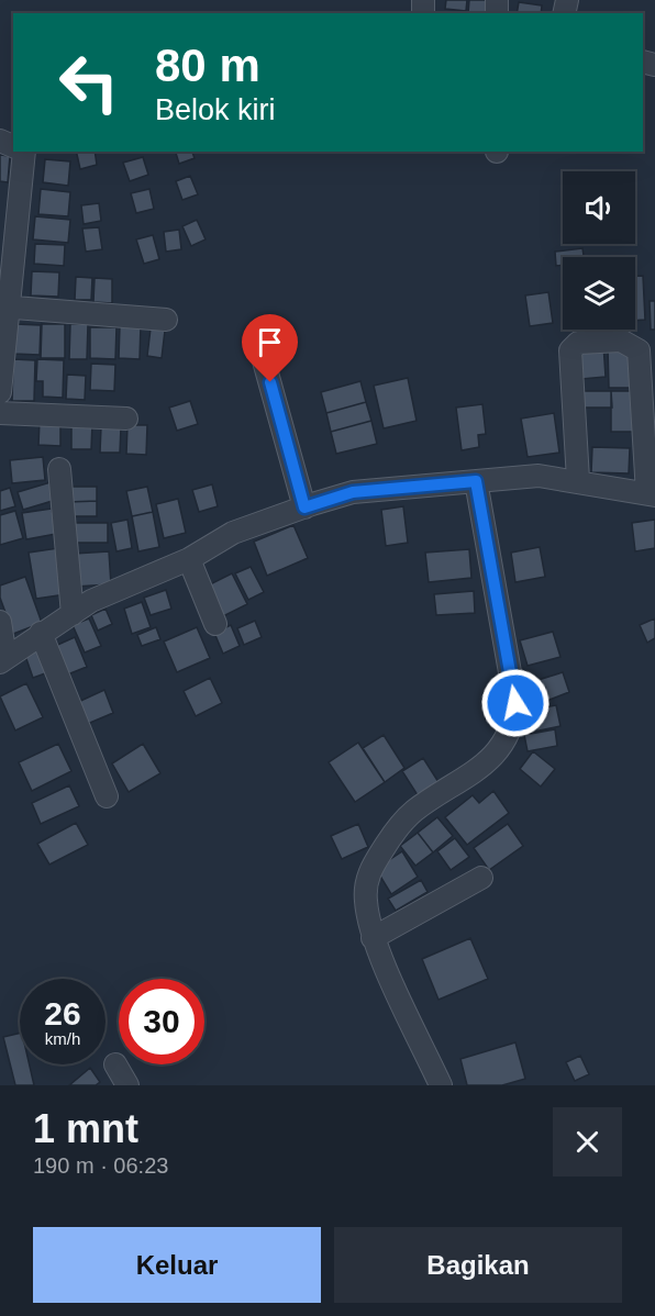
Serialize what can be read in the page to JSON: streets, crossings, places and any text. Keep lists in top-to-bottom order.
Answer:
{
  "page": {
    "turn": ["80 m", "Belok kiri"],
    "speed": "26 km/h",
    "limit": "30",
    "heading": ["1 mnt", "190 m · 06:23"],
    "buttons": ["Keluar", "Bagikan"]
  }
}
